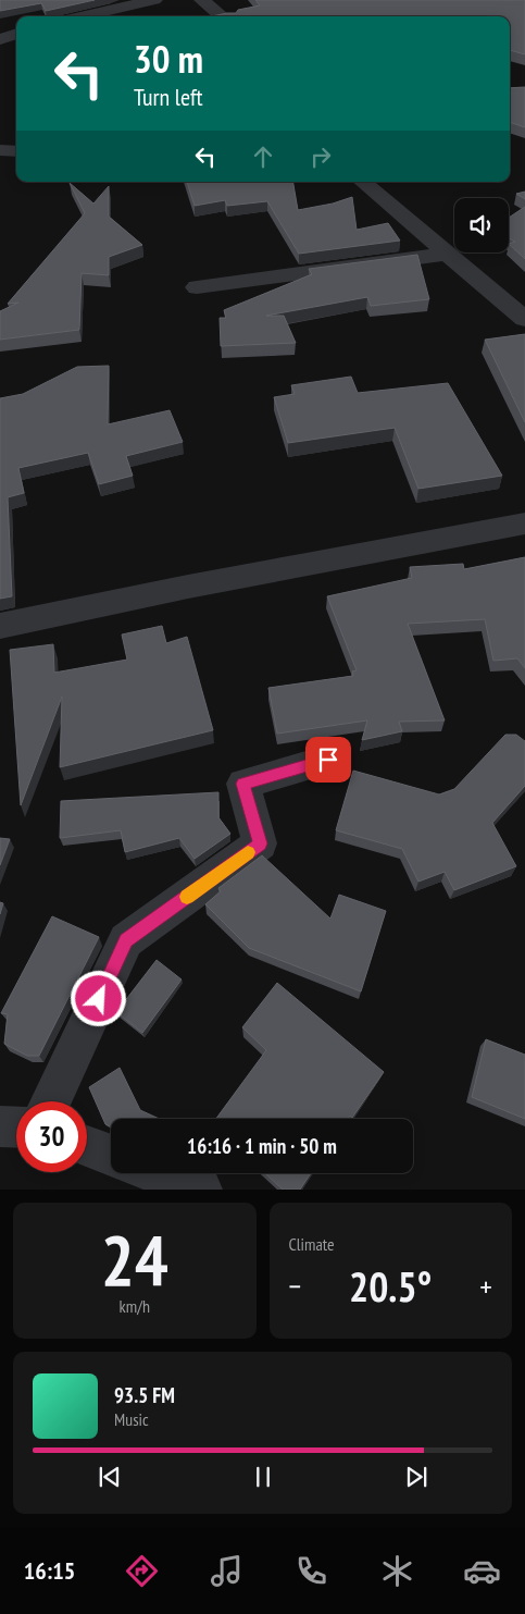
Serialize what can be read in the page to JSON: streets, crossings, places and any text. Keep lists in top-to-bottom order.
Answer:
{
  "page": {
    "turn": ["30 m", "Turn left"],
    "limit": "30",
    "trip": "16:16 · 1 min · 50 m",
    "tile": [
      ["24", "km/h"],
      "Climate"
    ],
    "heat": ["−", "20.5°", "+"],
    "song": ["93.5 FM", "Music"],
    "tabs": "16:15"
  }
}
